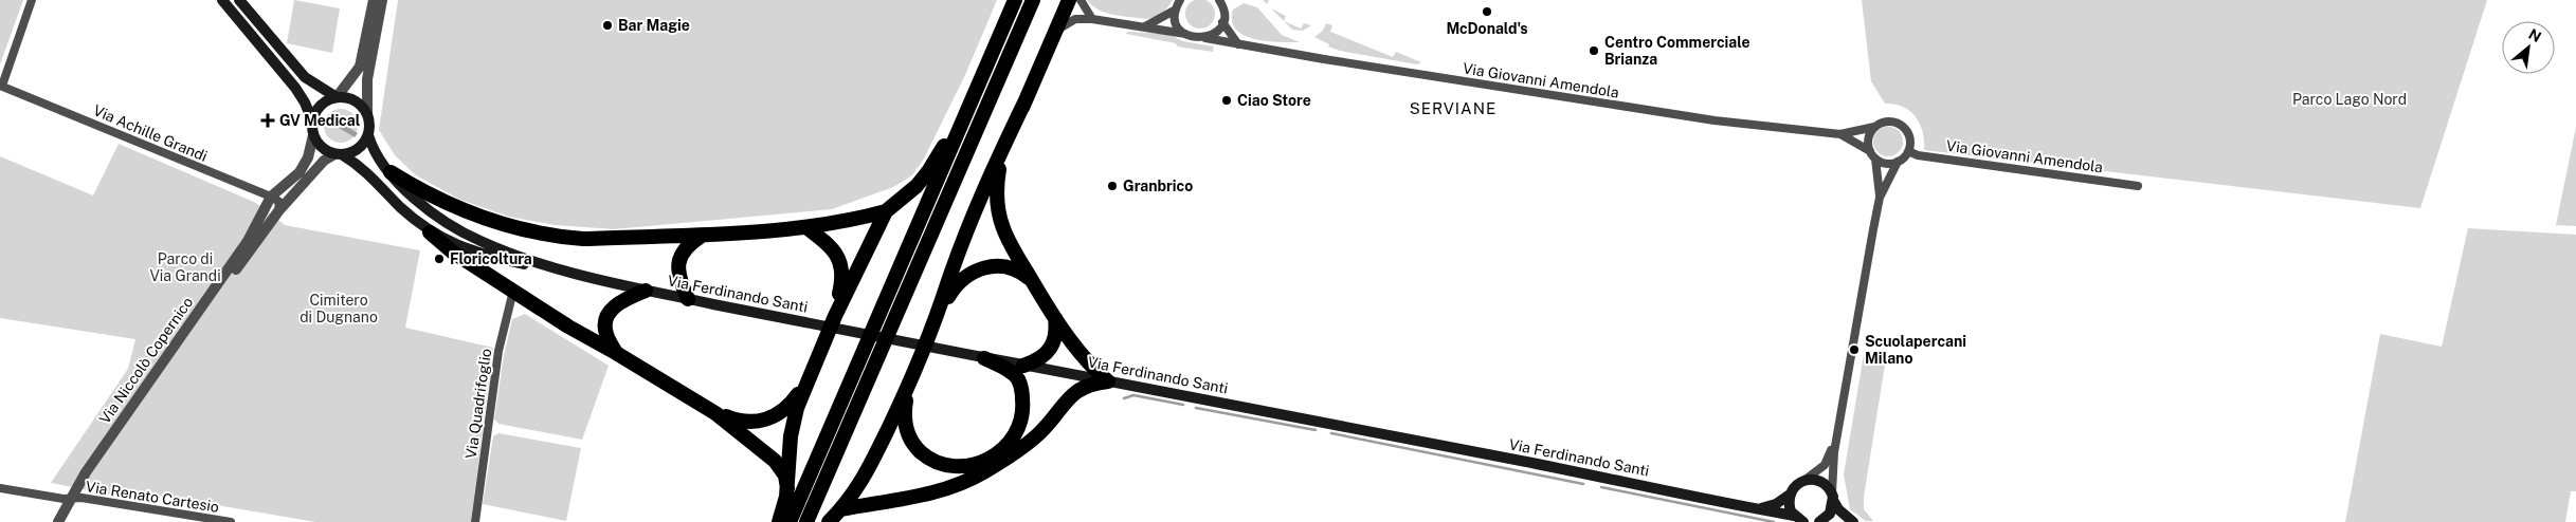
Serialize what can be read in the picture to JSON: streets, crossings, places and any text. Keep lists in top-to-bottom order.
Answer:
{
  "streets": {
    "main road": ["Via Ferdinando Santi"],
    "street": [
      "Via Giovanni Amendola",
      "Via Achille Grandi",
      "Via Niccolò Copernico",
      "Via Quadrifoglio",
      "Via Renato Cartesio"
    ]
  },
  "crossings": [
    ["Via Achille Grandi", "Via Niccolò Copernico"],
    ["Via Niccolò Copernico", "Via Renato Cartesio"]
  ],
  "districts": ["SERVIANE"],
  "parks": ["Parco Lago Nord", "Parco di Via Grandi", "Cimitero di Dugnano"],
  "places": {
    "other": [
      "McDonald's",
      "Bar Magie",
      "Centro Commerciale Brianza",
      "Ciao Store",
      "Granbrico",
      "Floricoltura",
      "Scuolapercani Milano"
    ],
    "health": ["GV Medical"]
  },
  "north": "top right"
}
